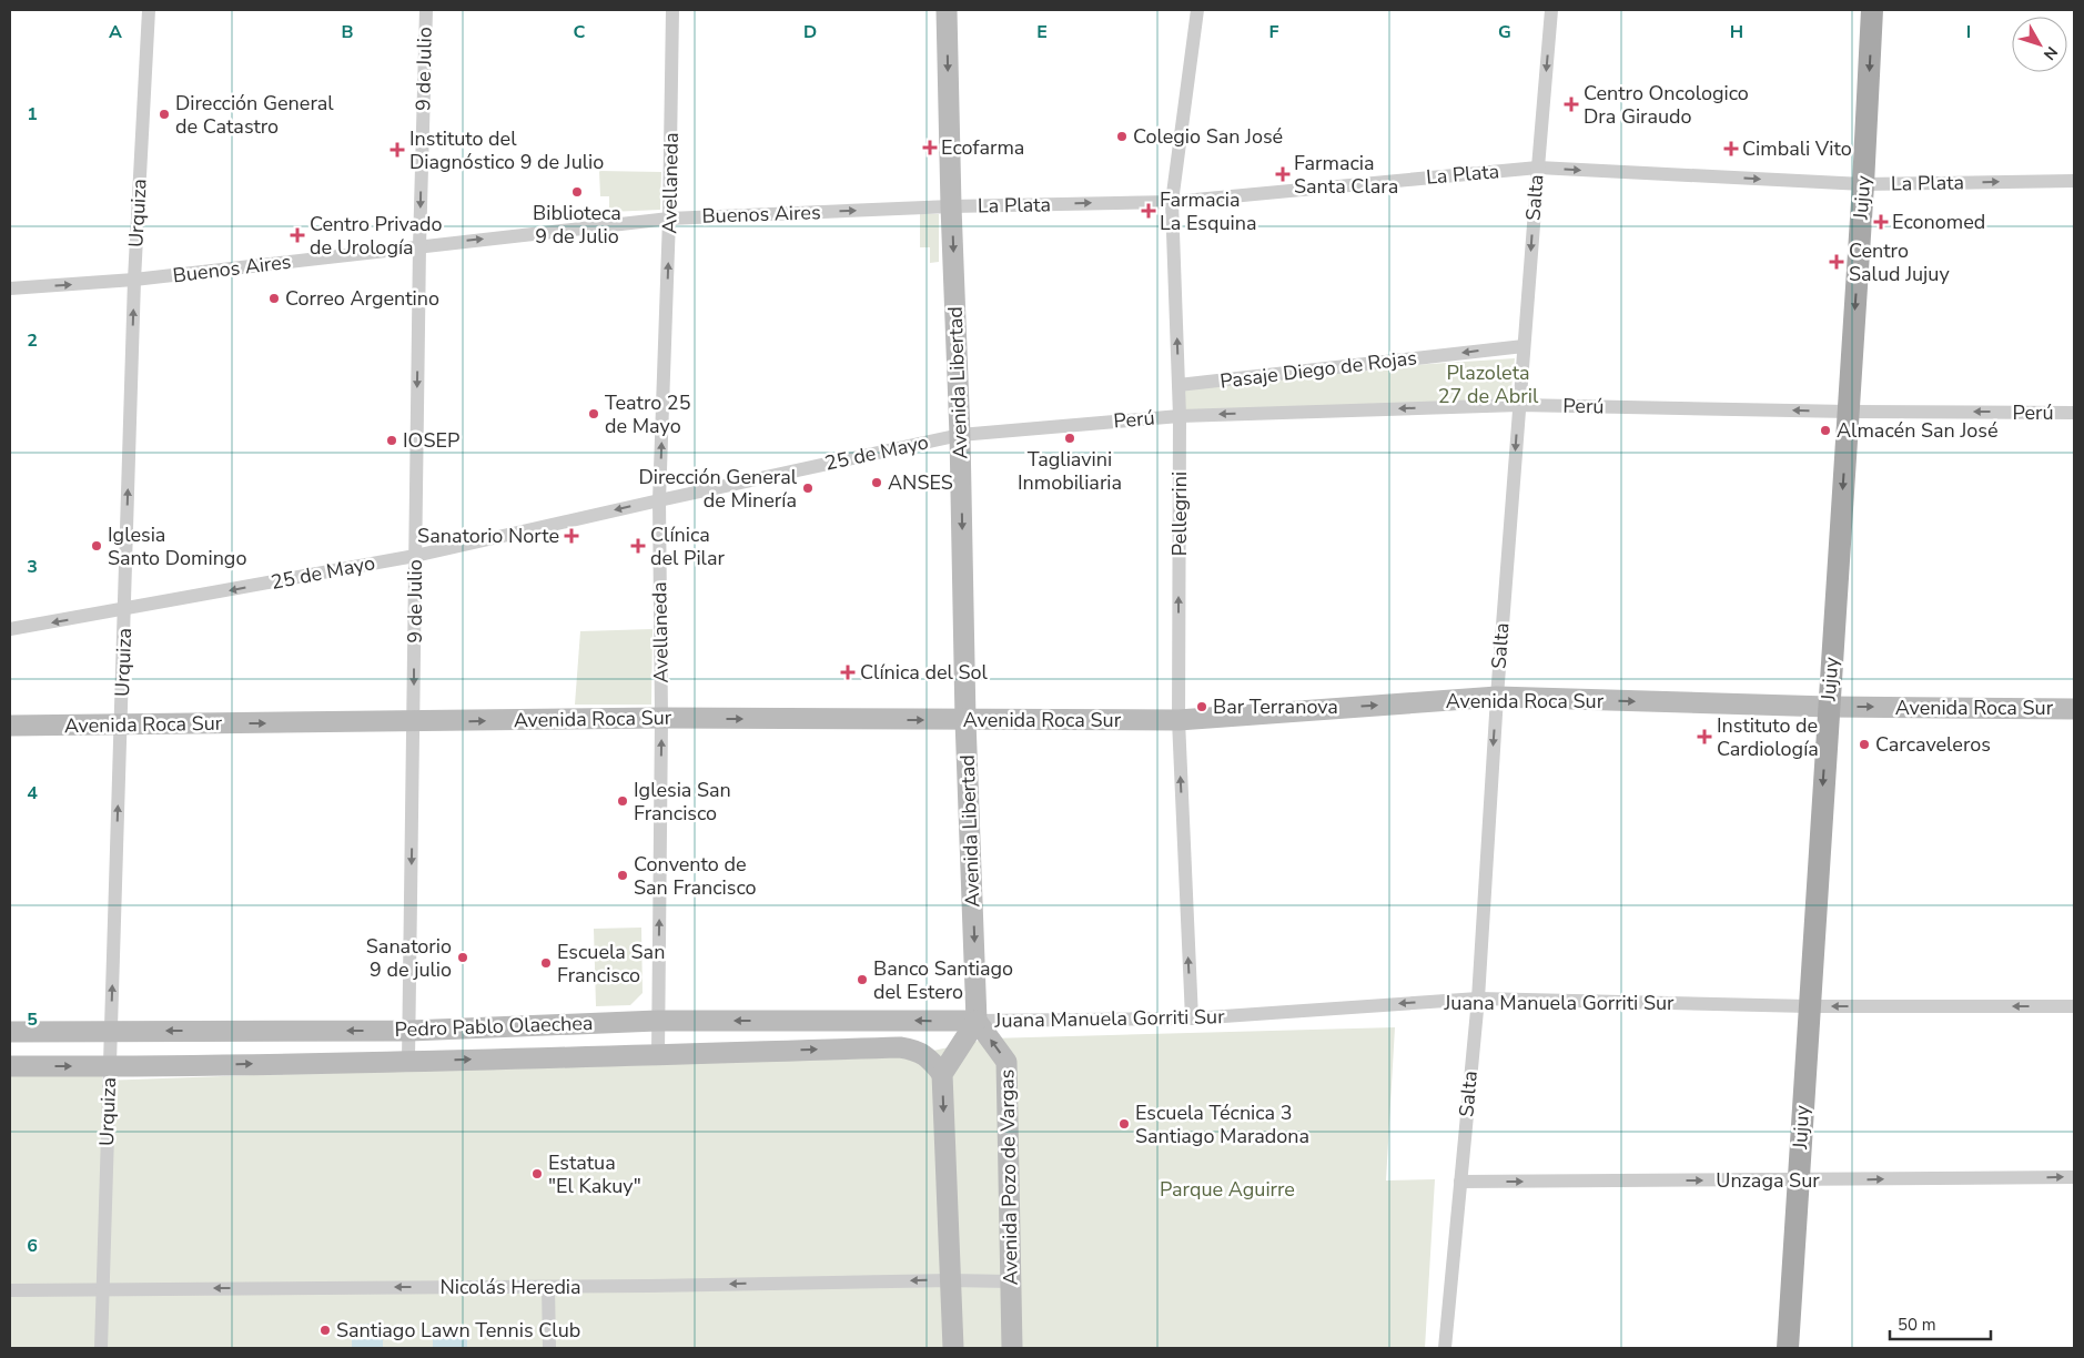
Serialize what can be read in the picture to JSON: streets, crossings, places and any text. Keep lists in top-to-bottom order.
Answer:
{
  "streets": {
    "main road": ["Jujuy"],
    "street": [
      "9 de Julio",
      "La Plata",
      "Avellaneda",
      "Salta",
      "Urquiza",
      "Buenos Aires",
      "Pasaje Diego de Rojas",
      "Avenida Libertad",
      "Perú",
      "25 de Mayo",
      "Pellegrini",
      "Avenida Roca Sur",
      "Juana Manuela Gorriti Sur",
      "Pedro Pablo Olaechea",
      "Avenida Pozo de Vargas",
      "Unzaga Sur",
      "Nicolás Heredia"
    ]
  },
  "crossings": [
    ["9 de Julio", "Buenos Aires"],
    ["9 de Julio", "25 de Mayo"],
    ["9 de Julio", "Avenida Roca Sur"],
    ["9 de Julio", "Pedro Pablo Olaechea"],
    ["La Plata", "Salta"],
    ["La Plata", "Jujuy"],
    ["La Plata", "Buenos Aires"],
    ["La Plata", "Avenida Libertad"],
    ["La Plata", "Pellegrini"],
    ["Avellaneda", "Buenos Aires"],
    ["Avellaneda", "25 de Mayo"],
    ["Avellaneda", "Avenida Roca Sur"],
    ["Avellaneda", "Pedro Pablo Olaechea"],
    ["Salta", "Pasaje Diego de Rojas"],
    ["Salta", "Perú"],
    ["Salta", "Avenida Roca Sur"],
    ["Salta", "Juana Manuela Gorriti Sur"],
    ["Salta", "Unzaga Sur"],
    ["Jujuy", "Perú"],
    ["Jujuy", "Avenida Roca Sur"],
    ["Jujuy", "Juana Manuela Gorriti Sur"],
    ["Jujuy", "Unzaga Sur"],
    ["Urquiza", "Buenos Aires"],
    ["Urquiza", "25 de Mayo"],
    ["Urquiza", "Avenida Roca Sur"],
    ["Urquiza", "Pedro Pablo Olaechea"],
    ["Urquiza", "Nicolás Heredia"],
    ["Buenos Aires", "Avenida Libertad"],
    ["Pasaje Diego de Rojas", "Pellegrini"],
    ["Avenida Libertad", "Perú"],
    ["Avenida Libertad", "25 de Mayo"],
    ["Avenida Libertad", "Avenida Roca Sur"],
    ["Avenida Libertad", "Juana Manuela Gorriti Sur"],
    ["Avenida Libertad", "Pedro Pablo Olaechea"],
    ["Avenida Libertad", "Avenida Pozo de Vargas"],
    ["Perú", "25 de Mayo"],
    ["Perú", "Pellegrini"],
    ["Pellegrini", "Avenida Roca Sur"],
    ["Pellegrini", "Juana Manuela Gorriti Sur"],
    ["Juana Manuela Gorriti Sur", "Pedro Pablo Olaechea"],
    ["Juana Manuela Gorriti Sur", "Avenida Pozo de Vargas"],
    ["Pedro Pablo Olaechea", "Avenida Pozo de Vargas"],
    ["Avenida Pozo de Vargas", "Nicolás Heredia"]
  ],
  "one_way": [
    "9 de Julio",
    "La Plata",
    "Avellaneda",
    "Salta",
    "Jujuy",
    "Urquiza",
    "Buenos Aires",
    "Pasaje Diego de Rojas",
    "Avenida Libertad",
    "Perú",
    "25 de Mayo",
    "Pellegrini",
    "Avenida Roca Sur",
    "Juana Manuela Gorriti Sur",
    "Unzaga Sur",
    "Nicolás Heredia"
  ],
  "parks": ["Plazoleta 27 de Abril", "Parque Aguirre"],
  "places": {
    "health": [
      "Centro Oncologico Dra Giraudo",
      "Ecofarma",
      "Cimbali Vito",
      "Instituto del Diagnóstico 9 de Julio",
      "Farmacia Santa Clara",
      "Farmacia La Esquina",
      "Economed",
      "Centro Privado de Urología",
      "Centro Salud Jujuy",
      "Sanatorio Norte",
      "Clínica del Pilar",
      "Clínica del Sol",
      "Instituto de Cardiología"
    ],
    "other": [
      "Dirección General de Catastro",
      "Colegio San José",
      "Biblioteca 9 de Julio",
      "Correo Argentino",
      "Teatro 25 de Mayo",
      "Almacén San José",
      "Tagliavini Inmobiliaria",
      "IOSEP",
      "ANSES",
      "Dirección General de Minería",
      "Iglesia Santo Domingo",
      "Bar Terranova",
      "Carcaveleros",
      "Iglesia San Francisco",
      "Convento de San Francisco",
      "Sanatorio 9 de julio",
      "Escuela San Francisco",
      "Banco Santiago del Estero",
      "Escuela Técnica 3 Santiago Maradona",
      "Estatua \"El Kakuy\"",
      "Santiago Lawn Tennis Club"
    ]
  },
  "scale_bar": "50 m",
  "north": "bottom right",
  "grid": {
    "columns": [
      "A",
      "B",
      "C",
      "D",
      "E",
      "F",
      "G",
      "H",
      "I"
    ],
    "rows": [
      "1",
      "2",
      "3",
      "4",
      "5",
      "6"
    ]
  }
}
